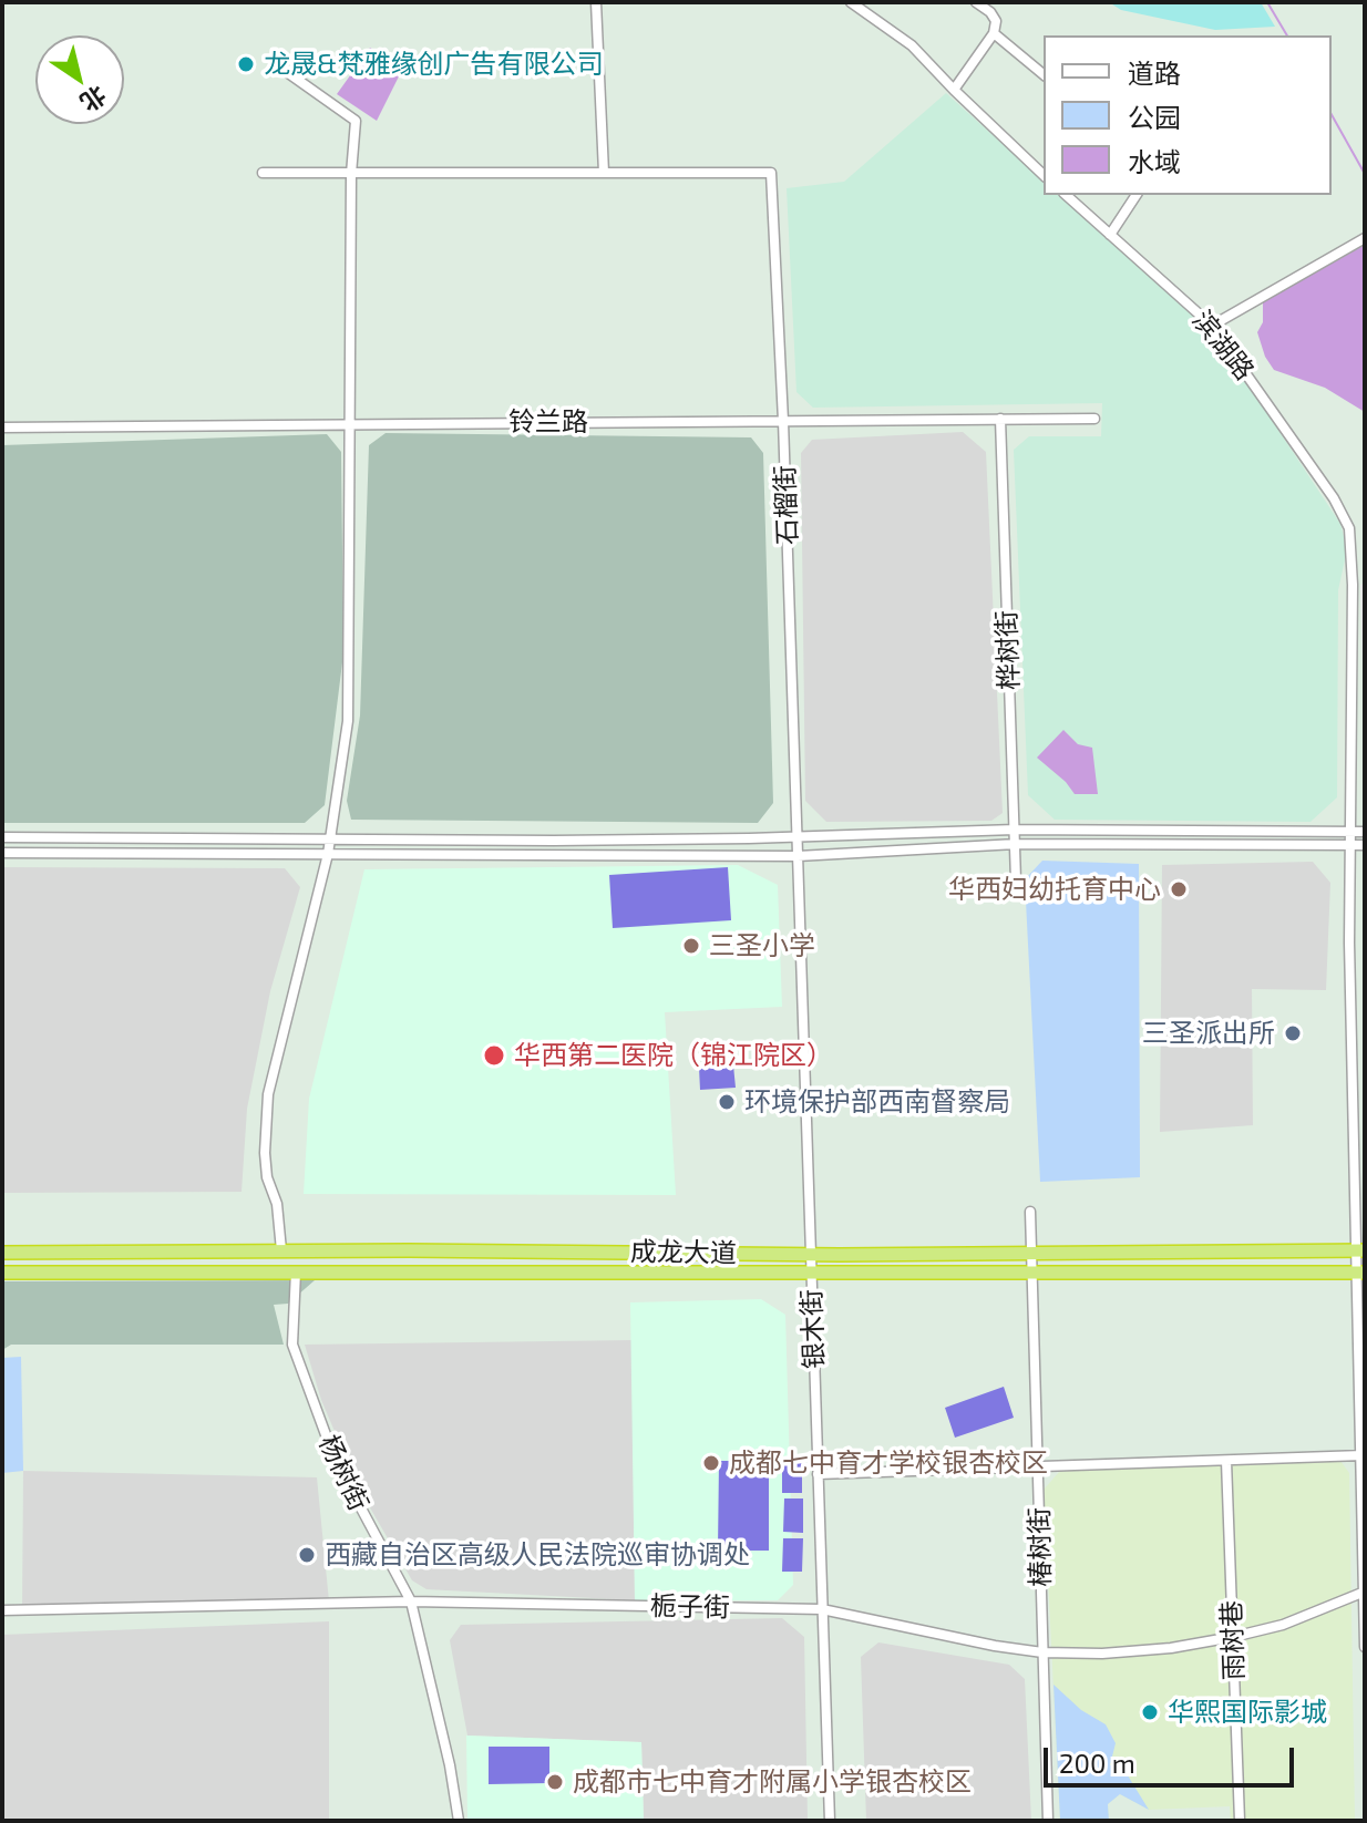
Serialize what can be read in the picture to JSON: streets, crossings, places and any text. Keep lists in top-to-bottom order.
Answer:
{
  "streets": {
    "highway": ["成龙大道"],
    "street": [
      "滨湖路",
      "铃兰路",
      "石榴街",
      "桦树街",
      "银木街",
      "杨树街",
      "椿树街",
      "栀子街",
      "雨树巷"
    ]
  },
  "crossings": [
    ["铃兰路", "石榴街"],
    ["铃兰路", "桦树街"],
    ["石榴街", "银木街"],
    ["成龙大道", "银木街"],
    ["成龙大道", "杨树街"],
    ["成龙大道", "椿树街"],
    ["银木街", "栀子街"],
    ["杨树街", "栀子街"],
    ["椿树街", "栀子街"],
    ["栀子街", "雨树巷"]
  ],
  "places": [
    "龙晟&梵雅缘创广告有限公司",
    "华西妇幼托育中心",
    "三圣小学",
    "三圣派出所",
    "华西第二医院（锦江院区）",
    "环境保护部西南督察局",
    "成都七中育才学校银杏校区",
    "西藏自治区高级人民法院巡审协调处",
    "华熙国际影城",
    "成都市七中育才附属小学银杏校区"
  ],
  "legend": ["道路", "公园", "水域"],
  "scale_bar": "200 m",
  "north": "bottom right"
}
